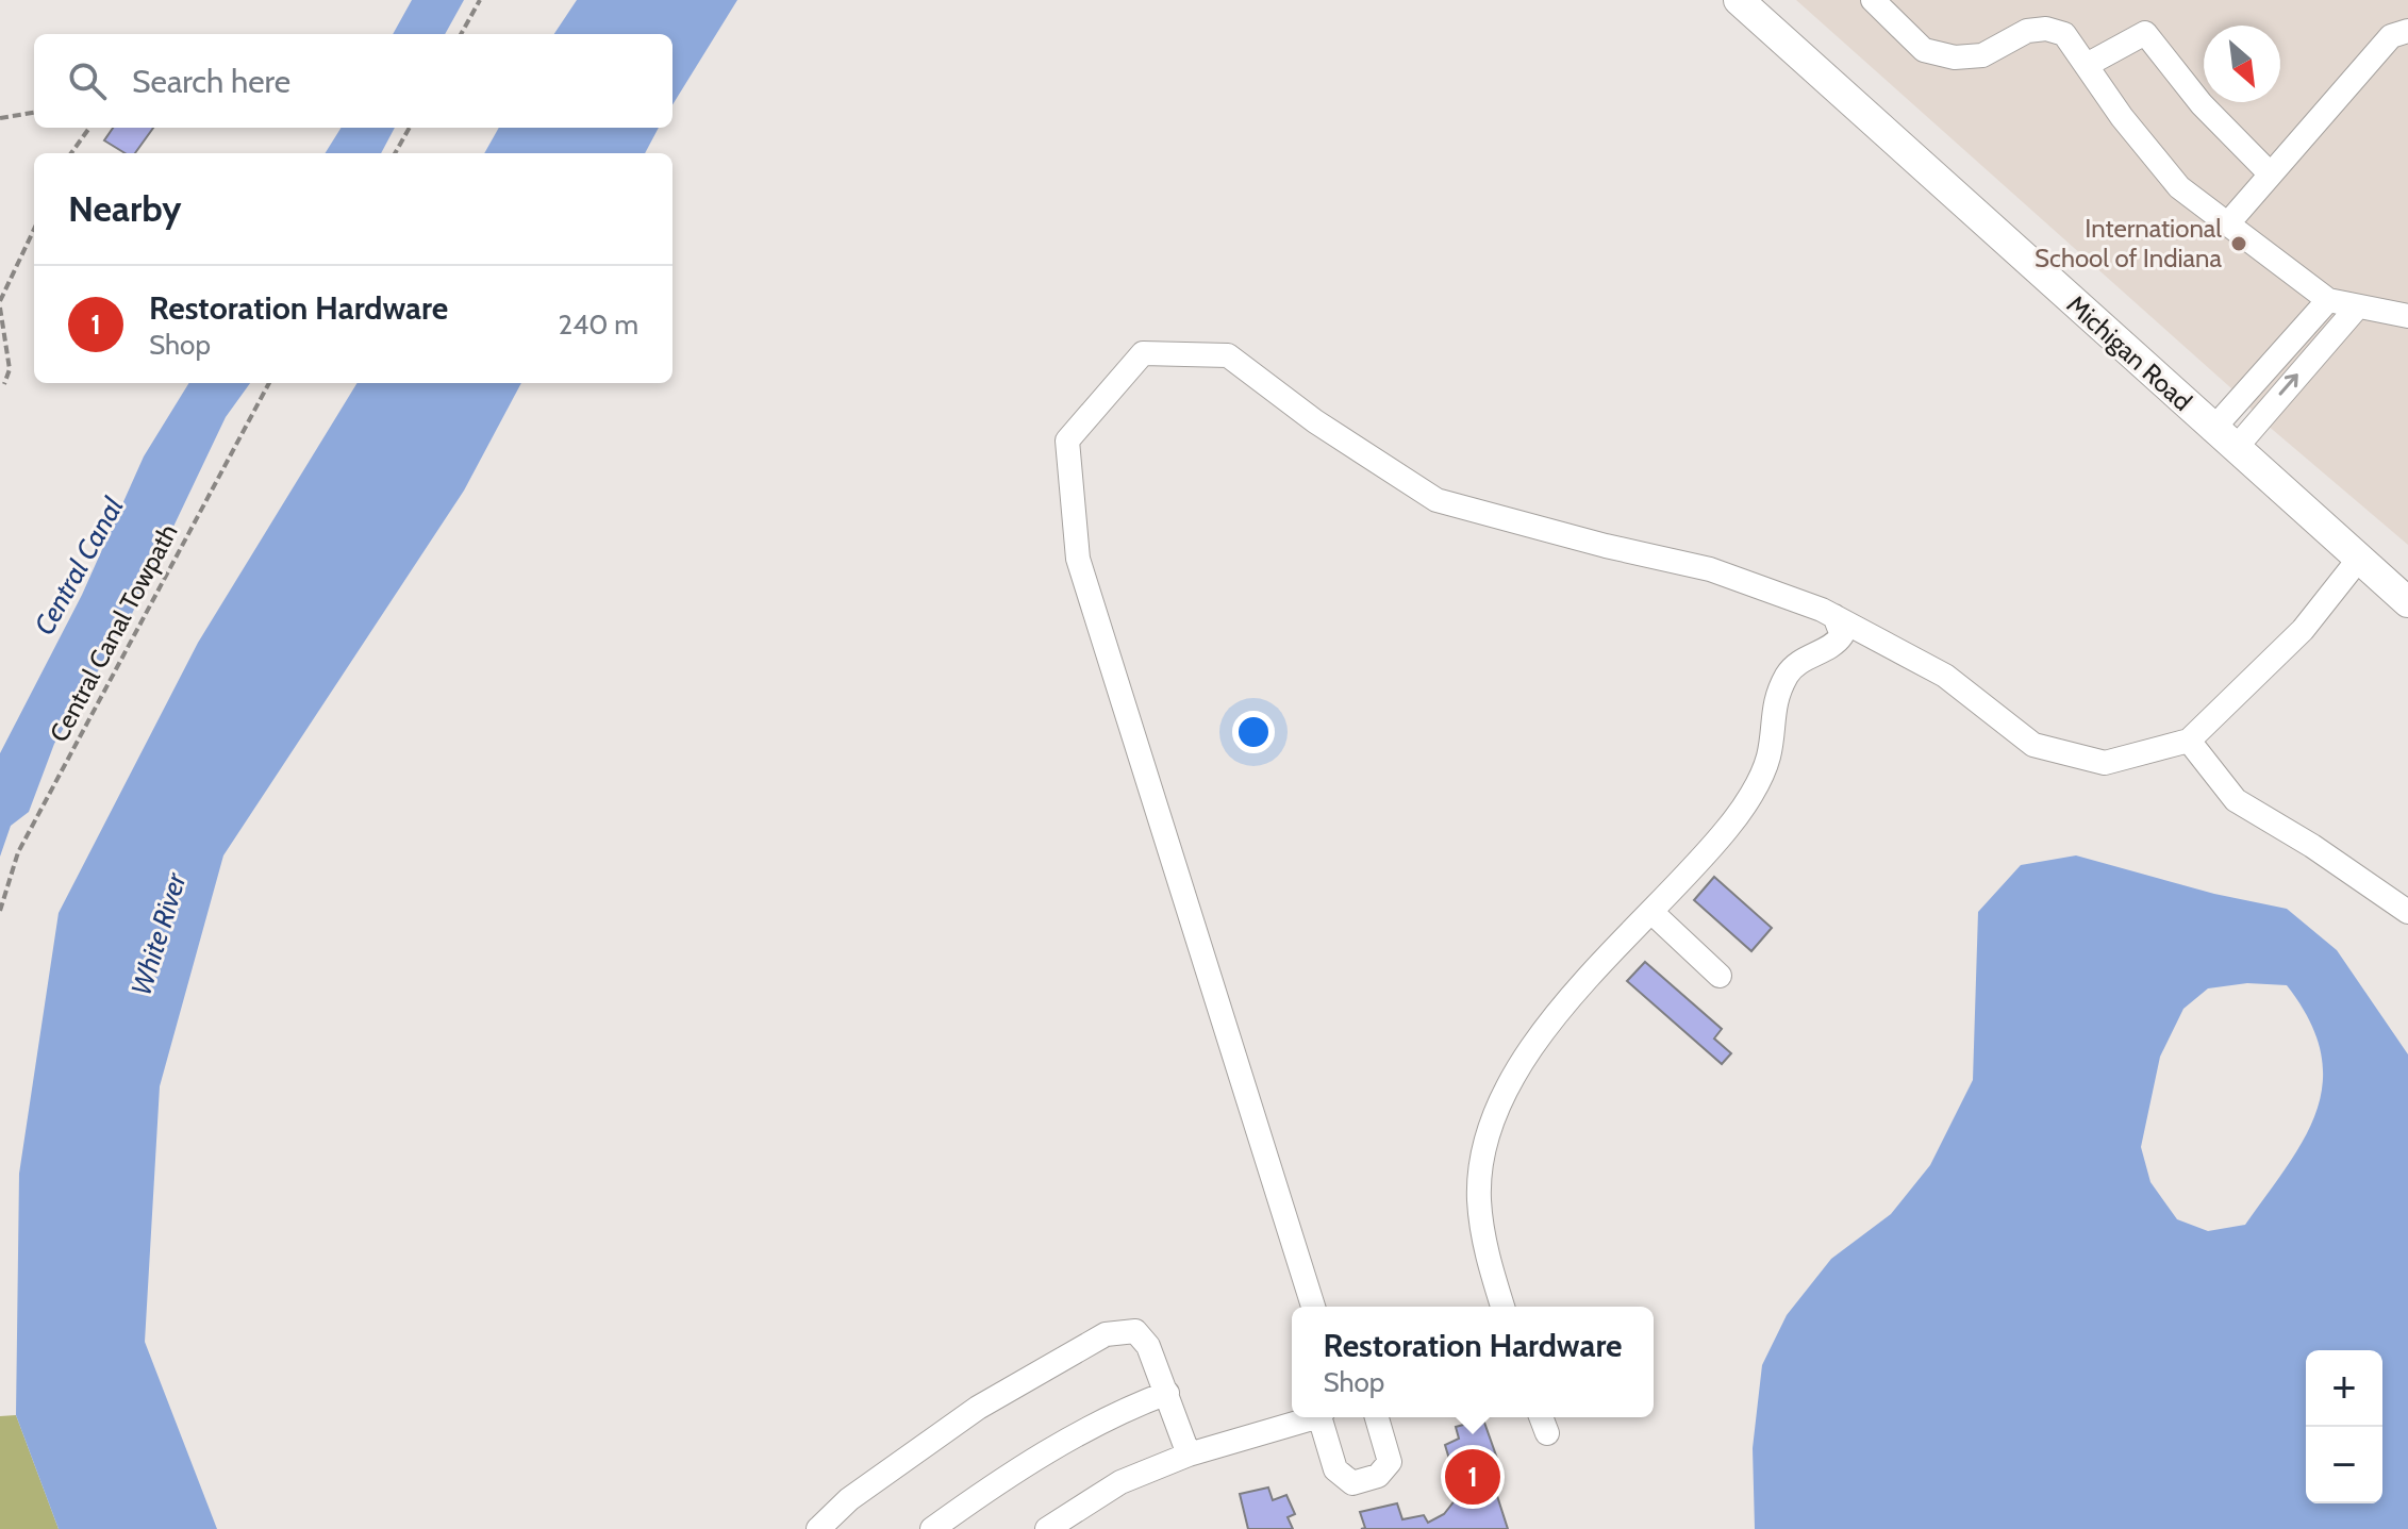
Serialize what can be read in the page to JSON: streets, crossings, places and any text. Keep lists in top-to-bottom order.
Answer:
{
  "streets": {
    "main road": ["Michigan Road"],
    "path": ["Central Canal Towpath"]
  },
  "water": ["Central Canal", "White River"],
  "places": ["International School of Indiana"],
  "north": "bottom right",
  "page": {
    "search": "Search here",
    "heading": "Nearby",
    "list": [
      {
        "mark": "1",
        "name": "Restoration Hardware",
        "note": "Shop",
        "value": "240 m"
      }
    ],
    "popup": ["Restoration Hardware", "Shop"],
    "map_buttons": ["+", "−"],
    "pins": "1"
  }
}
